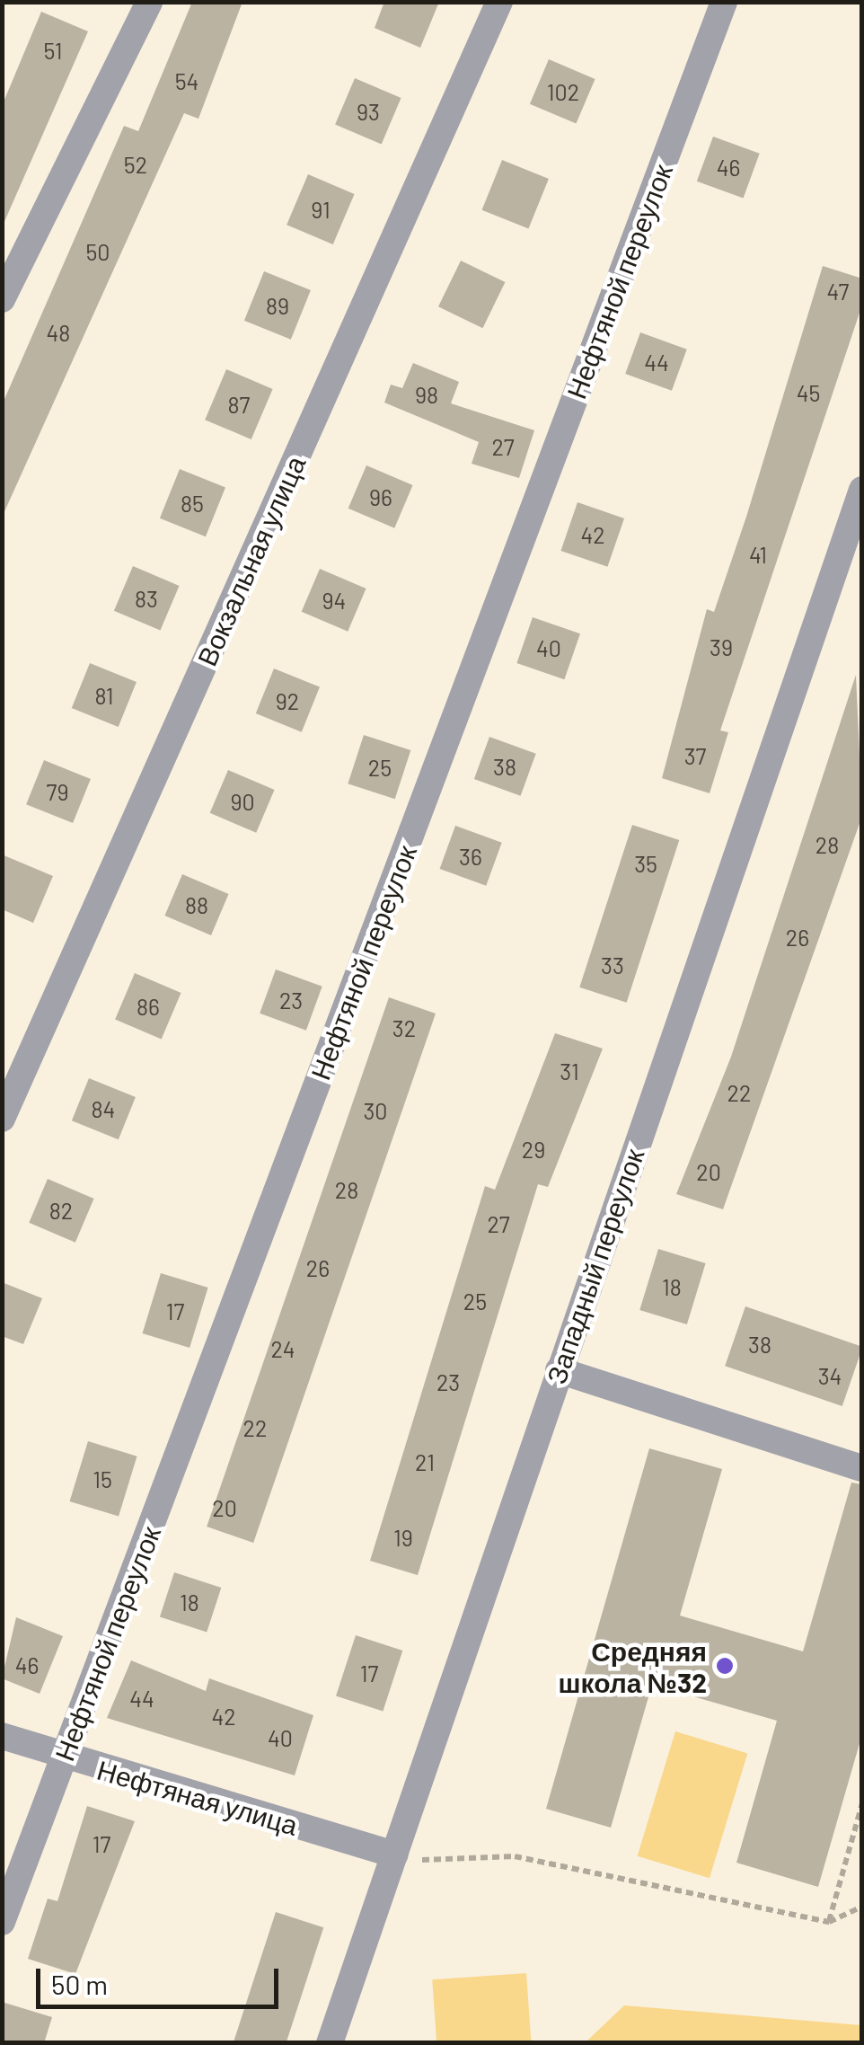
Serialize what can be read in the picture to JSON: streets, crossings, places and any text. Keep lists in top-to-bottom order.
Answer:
{
  "streets": {
    "street": [
      "Нефтяной переулок",
      "Вокзальная улица",
      "Западный переулок",
      "Нефтяная улица"
    ]
  },
  "crossings": [
    ["Нефтяной переулок", "Нефтяная улица"],
    ["Западный переулок", "Нефтяная улица"]
  ],
  "places": ["Средняя школа №32"],
  "house_numbers": [
    "51",
    "54",
    "102",
    "93",
    "52",
    "46",
    "91",
    "50",
    "47",
    "89",
    "48",
    "44",
    "45",
    "98",
    "87",
    "27",
    "96",
    "85",
    "42",
    "41",
    "83",
    "94",
    "39",
    "40",
    "81",
    "92",
    "37",
    "38",
    "25",
    "79",
    "90",
    "28",
    "36",
    "35",
    "88",
    "26",
    "33",
    "23",
    "86",
    "32",
    "31",
    "22",
    "84",
    "30",
    "29",
    "20",
    "28",
    "82",
    "27",
    "26",
    "18",
    "25",
    "17",
    "38",
    "24",
    "34",
    "23",
    "22",
    "21",
    "15",
    "20",
    "19",
    "18",
    "46",
    "17",
    "44",
    "42",
    "40",
    "17"
  ],
  "scale_bar": "50 m"
}
